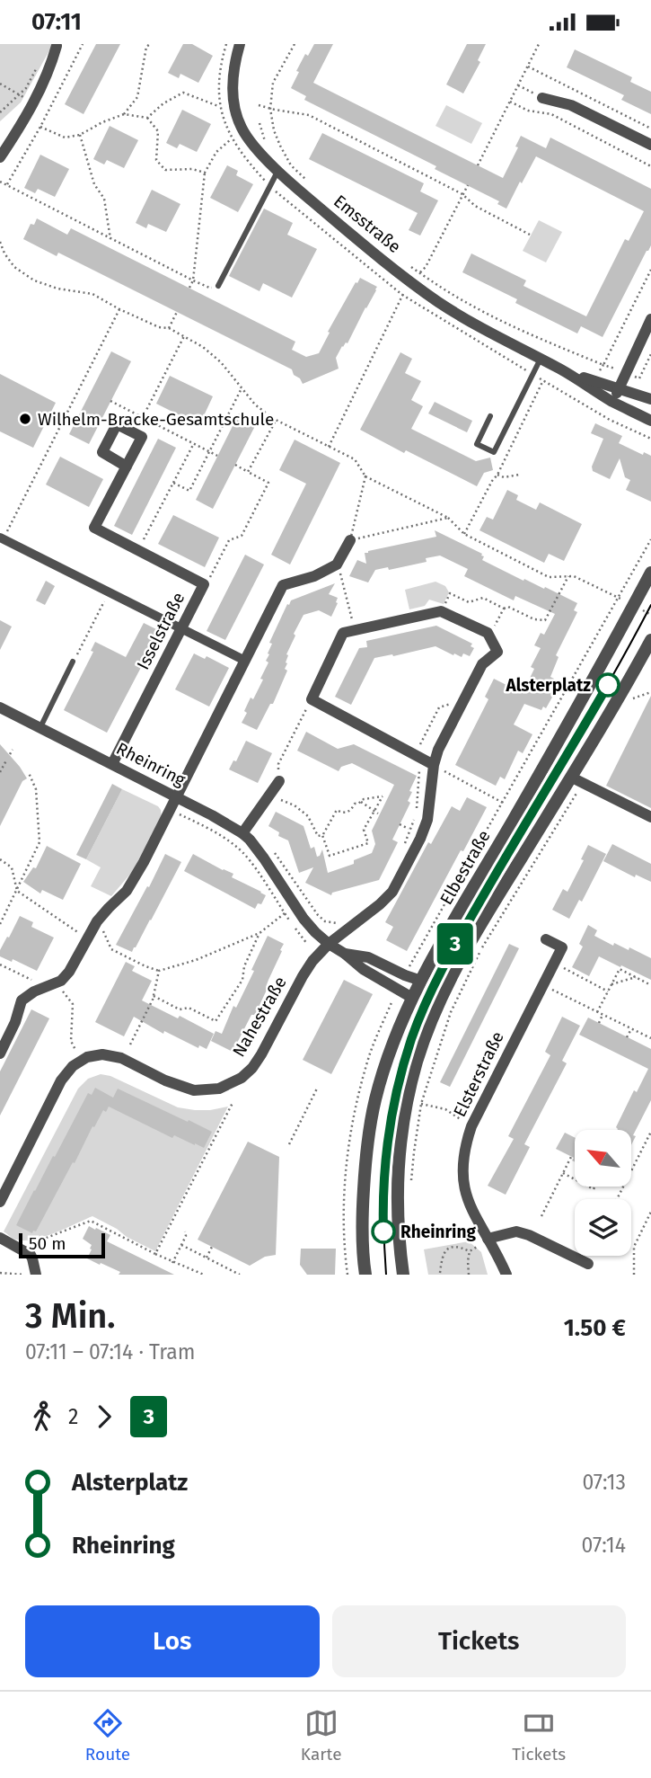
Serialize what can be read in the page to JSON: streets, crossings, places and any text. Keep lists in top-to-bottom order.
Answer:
{
  "streets": {
    "street": [
      "Emsstraße",
      "Isselstraße",
      "Rheinring",
      "Elbestraße",
      "Nahestraße",
      "Elsterstraße"
    ]
  },
  "crossings": [
    ["Isselstraße", "Rheinring"],
    ["Rheinring", "Elbestraße"],
    ["Rheinring", "Nahestraße"]
  ],
  "places": ["Wilhelm-Bracke-Gesamtschule", "Alsterplatz", "Rheinring"],
  "lines": ["tram line 3"],
  "scale_bar": "50 m",
  "north": "top left",
  "page": {
    "status": "07:11",
    "on_map": "3",
    "scale": "50 m",
    "heading": ["3 Min.", "07:11 – 07:14 · Tram", "1.50 €"],
    "legs": ["2", "3"],
    "list": [
      {
        "name": "Alsterplatz",
        "value": "07:13"
      },
      {
        "name": "Rheinring",
        "value": "07:14"
      }
    ],
    "buttons": ["Los", "Tickets"],
    "tabs": ["Route", "Karte", "Tickets"]
  }
}
